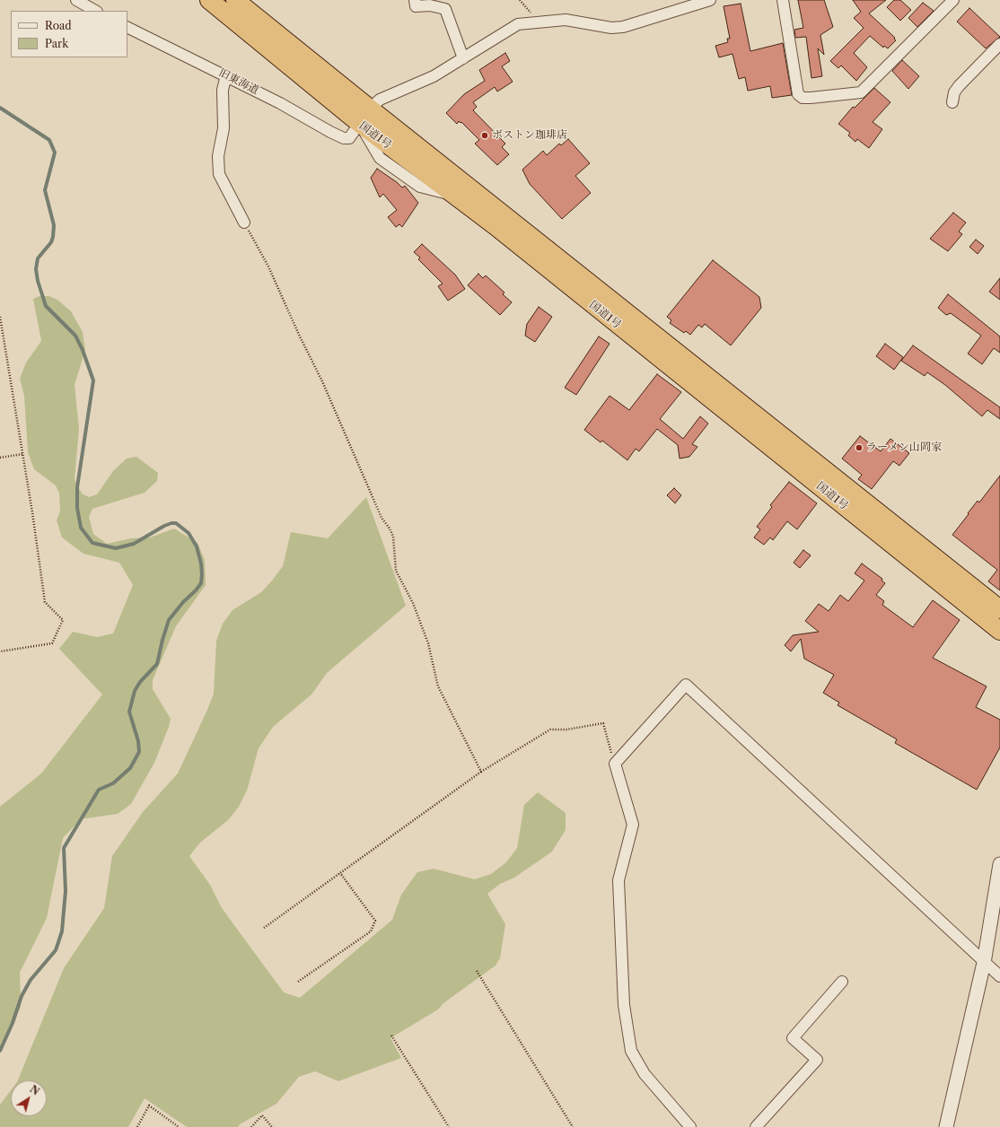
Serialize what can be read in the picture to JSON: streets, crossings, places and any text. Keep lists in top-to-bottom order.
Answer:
{
  "streets": {
    "highway": ["国道1号"],
    "street": ["旧東海道"]
  },
  "crossings": [
    ["旧東海道", "国道1号"]
  ],
  "places": ["ボストン珈琲店", "ラーメン山岡家"],
  "legend": ["Road", "Park"],
  "north": "top right"
}
